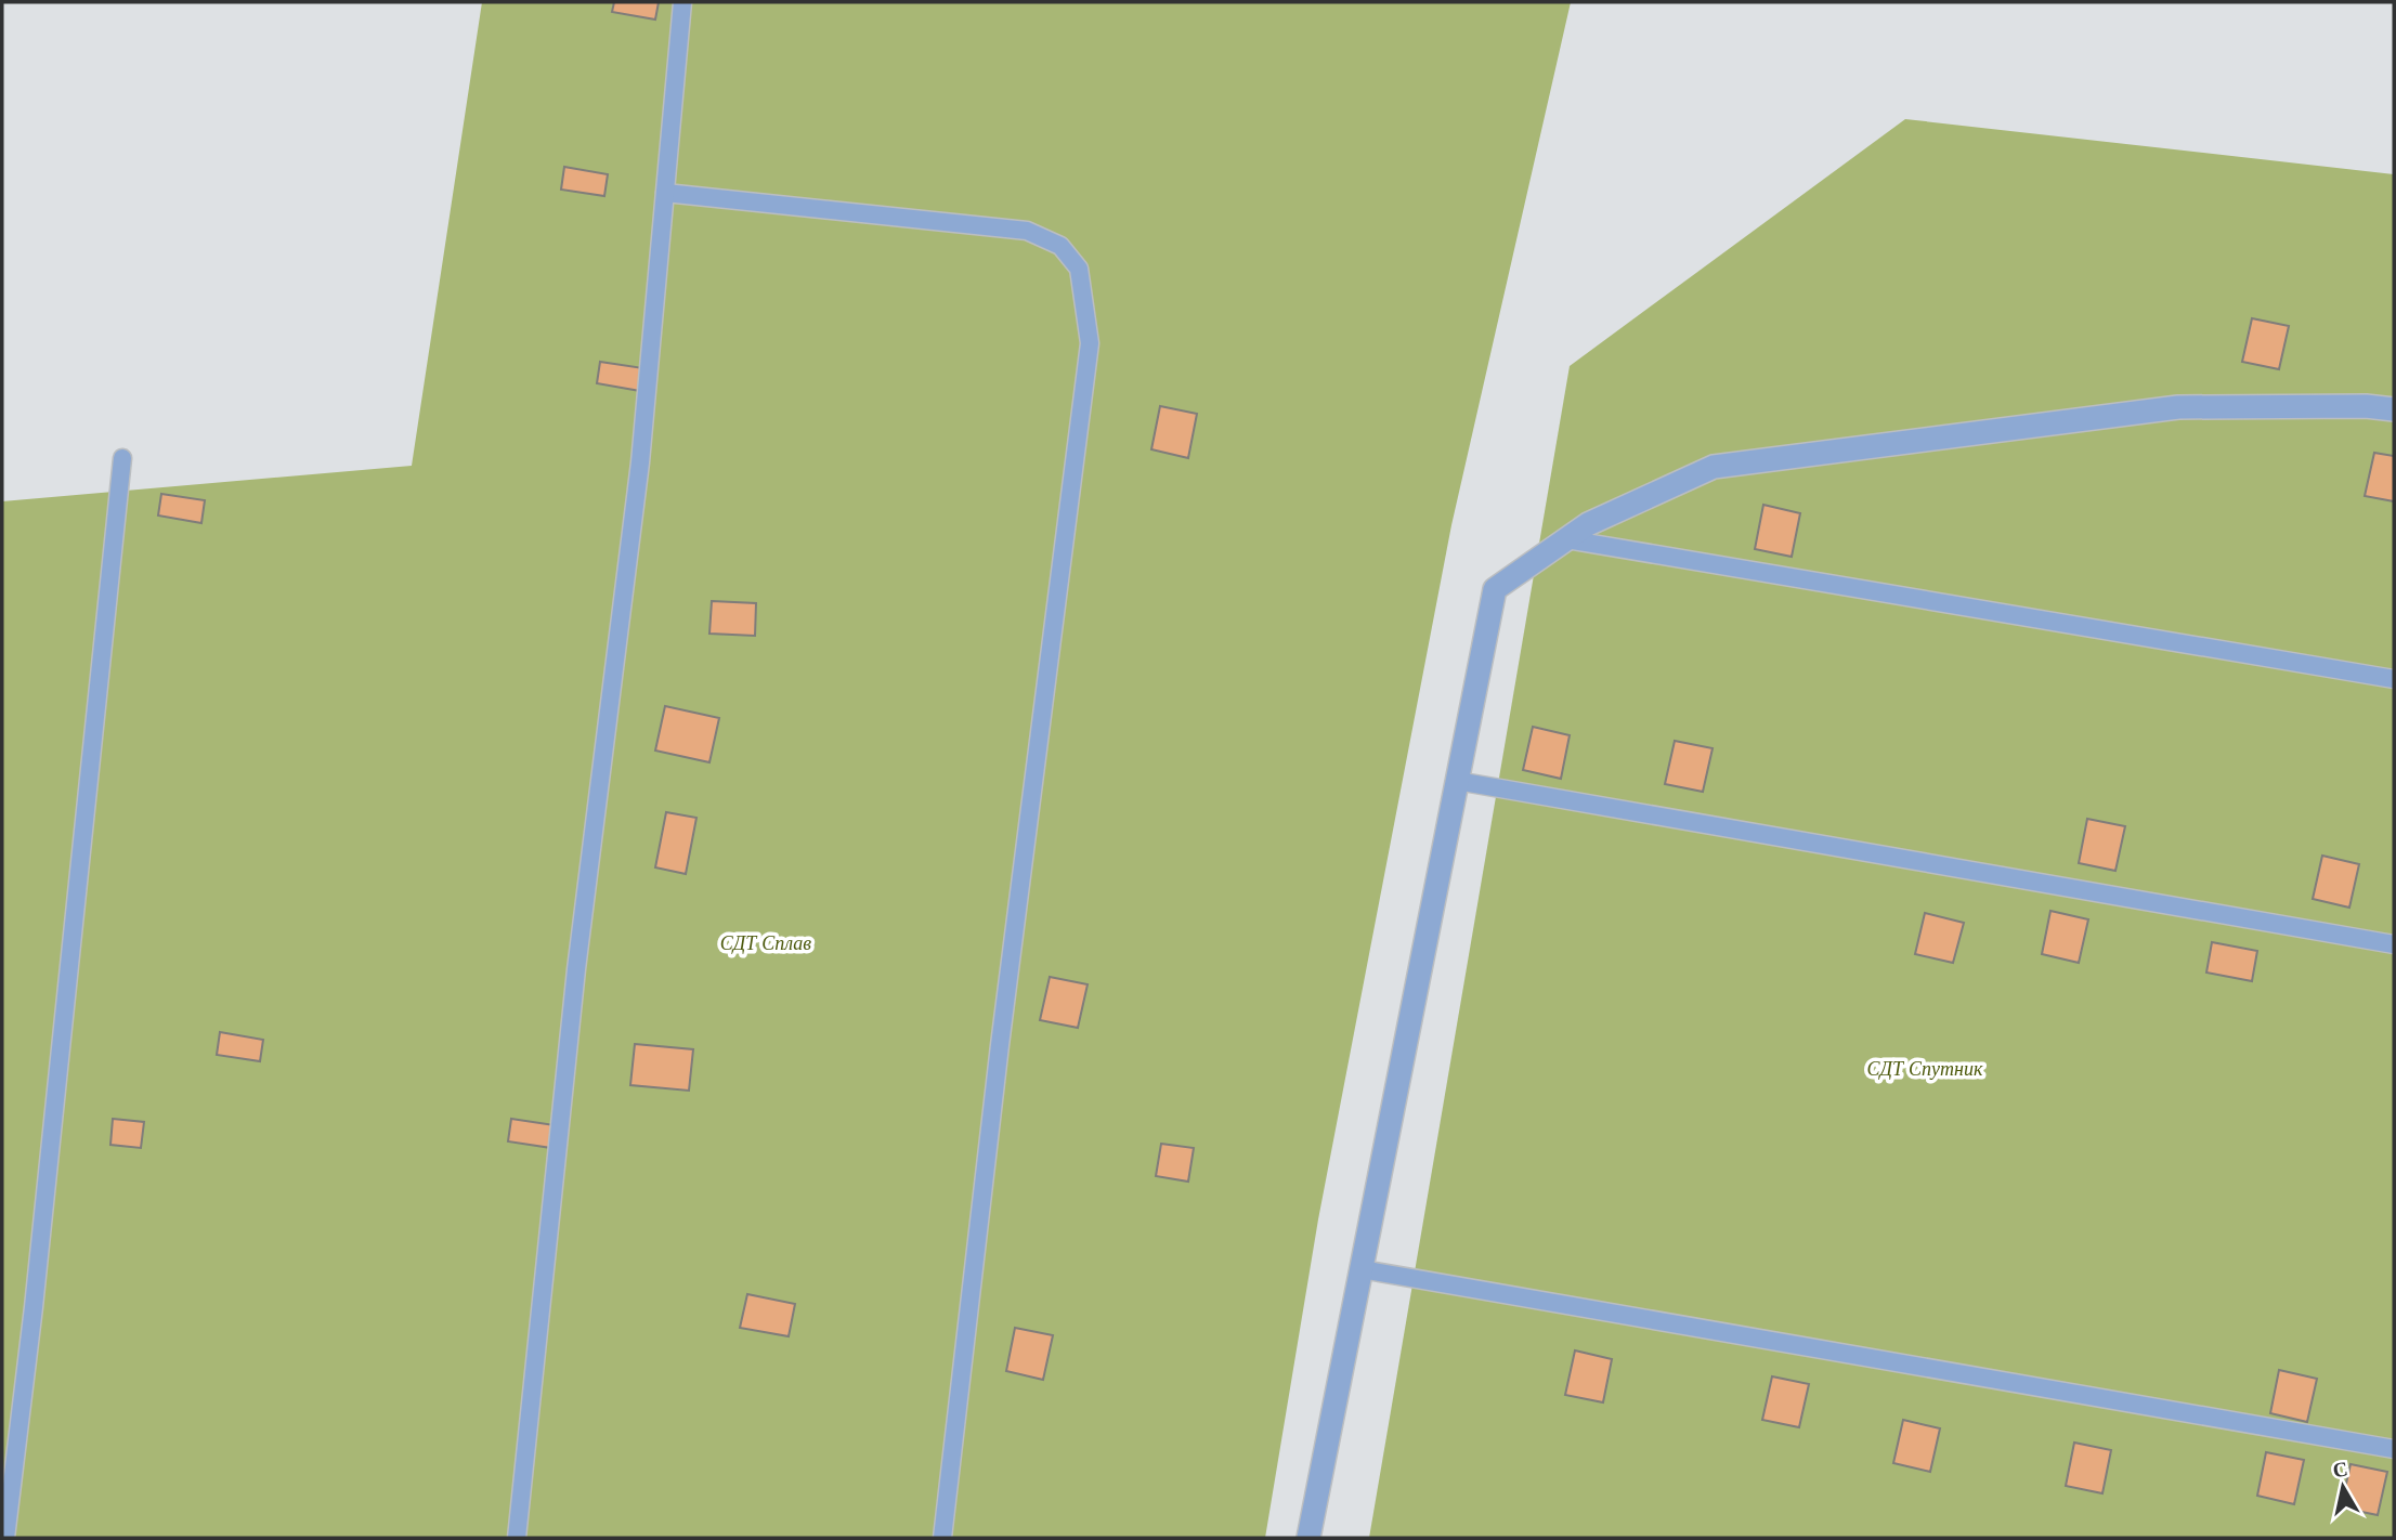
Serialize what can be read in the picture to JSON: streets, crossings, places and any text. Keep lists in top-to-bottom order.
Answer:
{
  "parks": ["СДТ Сплав", "СДТ Спутник"],
  "north": "top"
}
